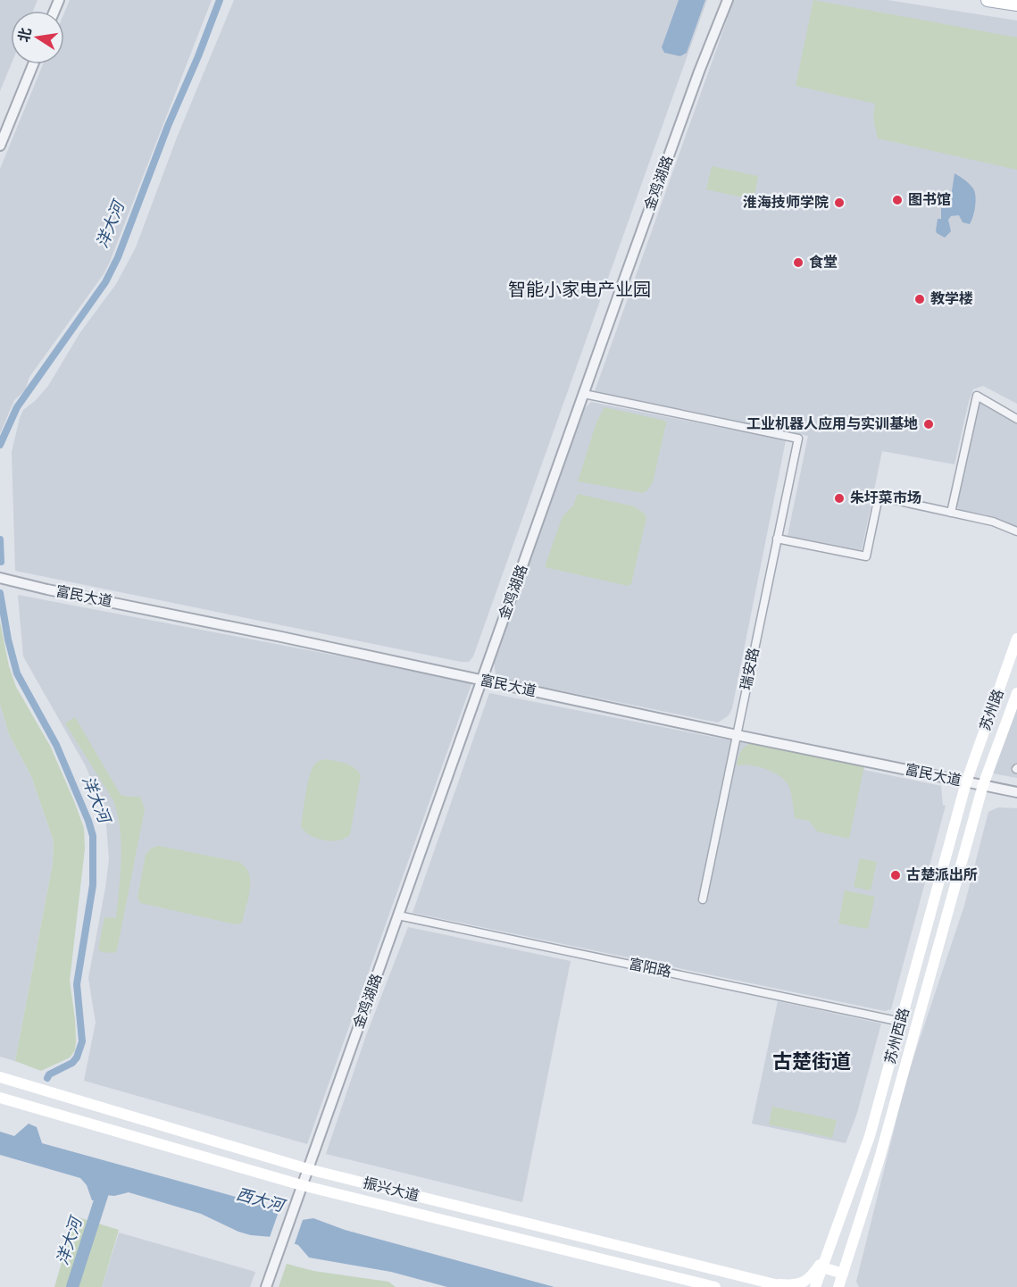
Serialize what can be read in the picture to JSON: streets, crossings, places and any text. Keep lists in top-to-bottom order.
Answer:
{
  "streets": {
    "main road": ["苏州路", "苏州西路", "振兴大道"],
    "street": [
      "金鸡湖路",
      "富民大道",
      "瑞安路",
      "富阳路"
    ]
  },
  "crossings": [
    ["金鸡湖路", "富民大道"],
    ["金鸡湖路", "瑞安路"],
    ["金鸡湖路", "富阳路"],
    ["金鸡湖路", "振兴大道"],
    ["富民大道", "瑞安路"],
    ["富民大道", "苏州路"],
    ["富民大道", "苏州西路"],
    ["苏州路", "苏州西路"],
    ["富阳路", "苏州西路"]
  ],
  "districts": ["智能小家电产业园", "古楚街道"],
  "water": ["洋大河", "西大河"],
  "places": [
    "图书馆",
    "淮海技师学院",
    "食堂",
    "教学楼",
    "工业机器人应用与实训基地",
    "朱圩菜市场",
    "古楚派出所"
  ],
  "north": "left"
}
